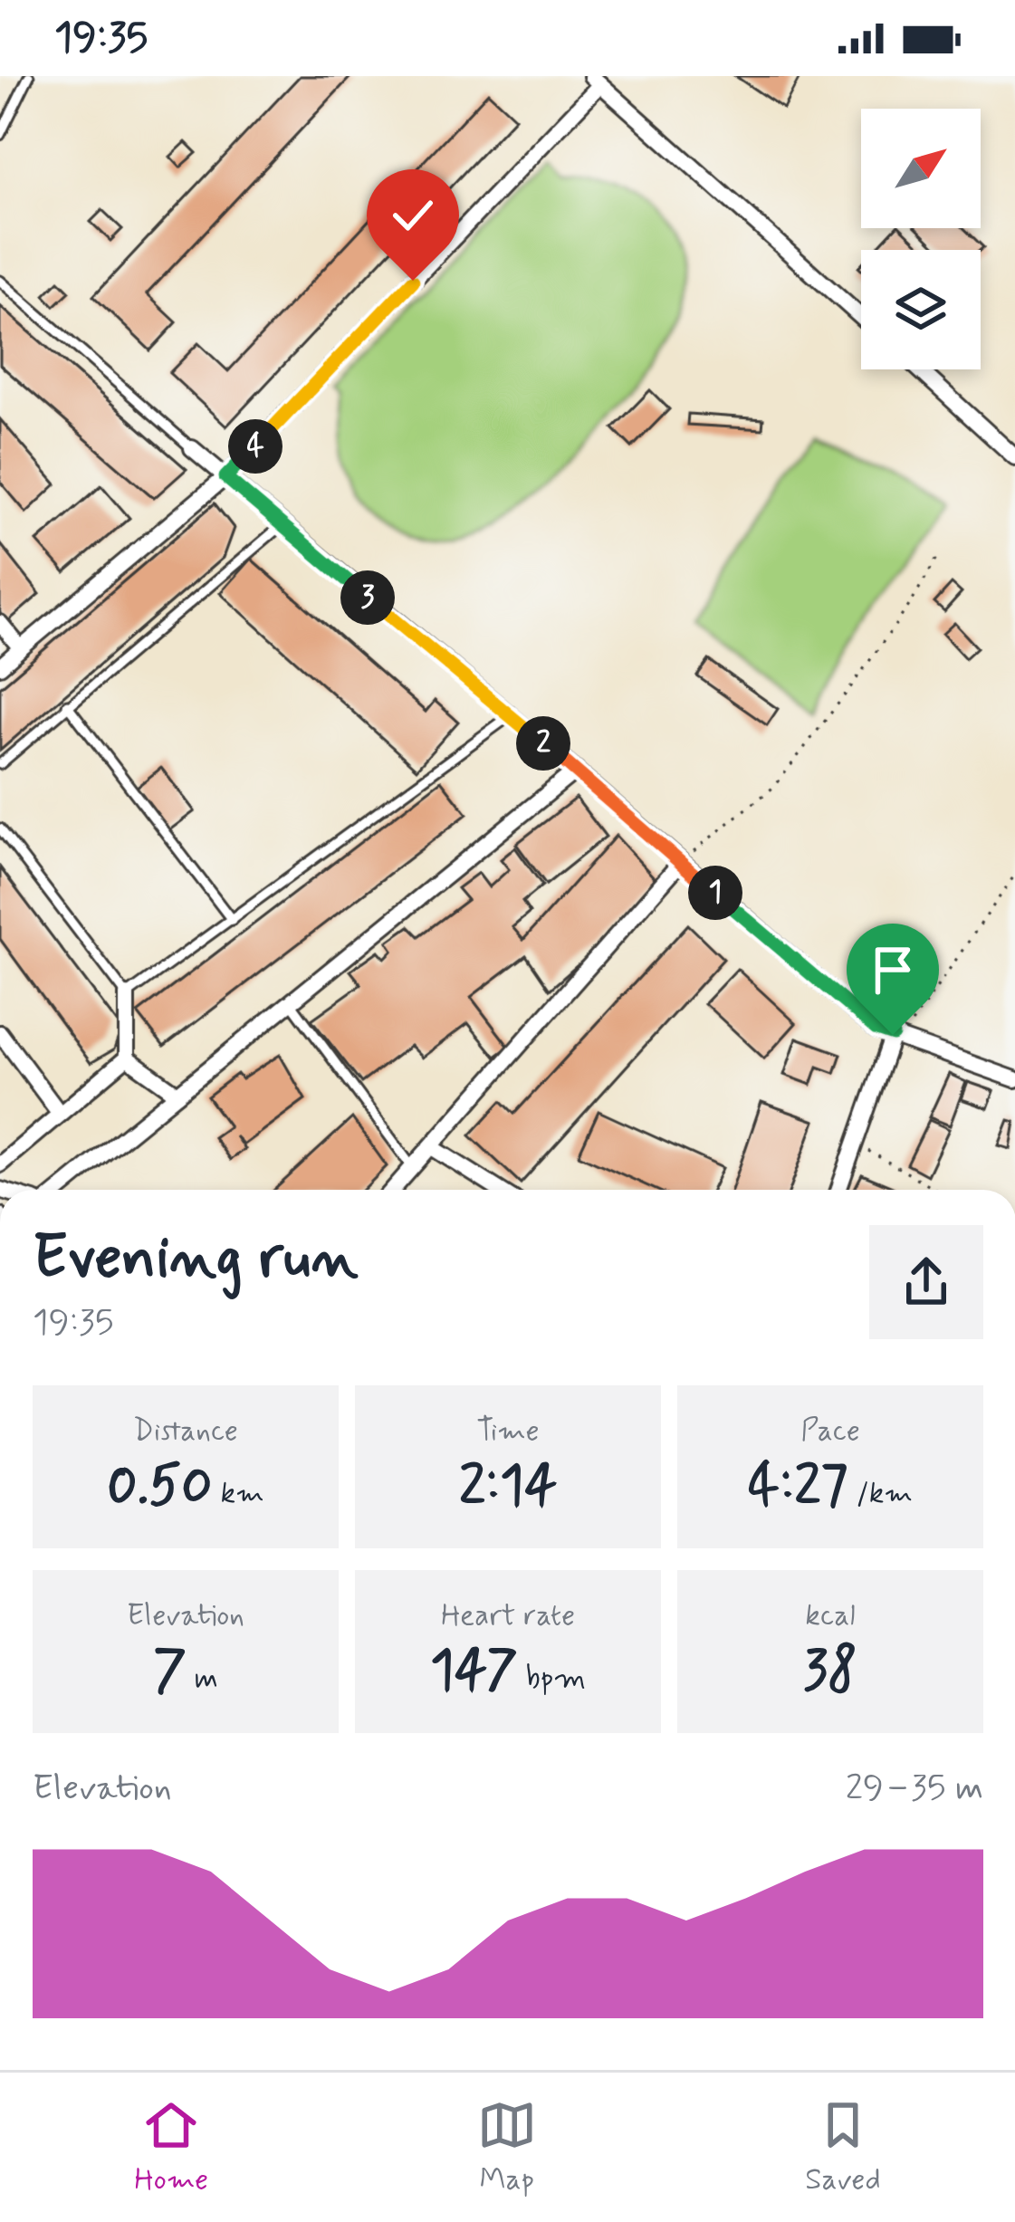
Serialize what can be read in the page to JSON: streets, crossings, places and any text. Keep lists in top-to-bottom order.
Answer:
{
  "north": "top right",
  "page": {
    "status": "19:35",
    "pins": [
      "4",
      "3",
      "2",
      "1"
    ],
    "heading": ["Evening run", "19:35"],
    "stats": [
      ["Distance", "0.50 km"],
      ["Time", "2:14"],
      ["Pace", "4:27 /km"],
      ["Elevation", "7 m"],
      ["Heart rate", "147 bpm"],
      ["kcal", "38"]
    ],
    "chart": ["Elevation", "29–35 m"],
    "tabs": ["Home", "Map", "Saved"]
  }
}
